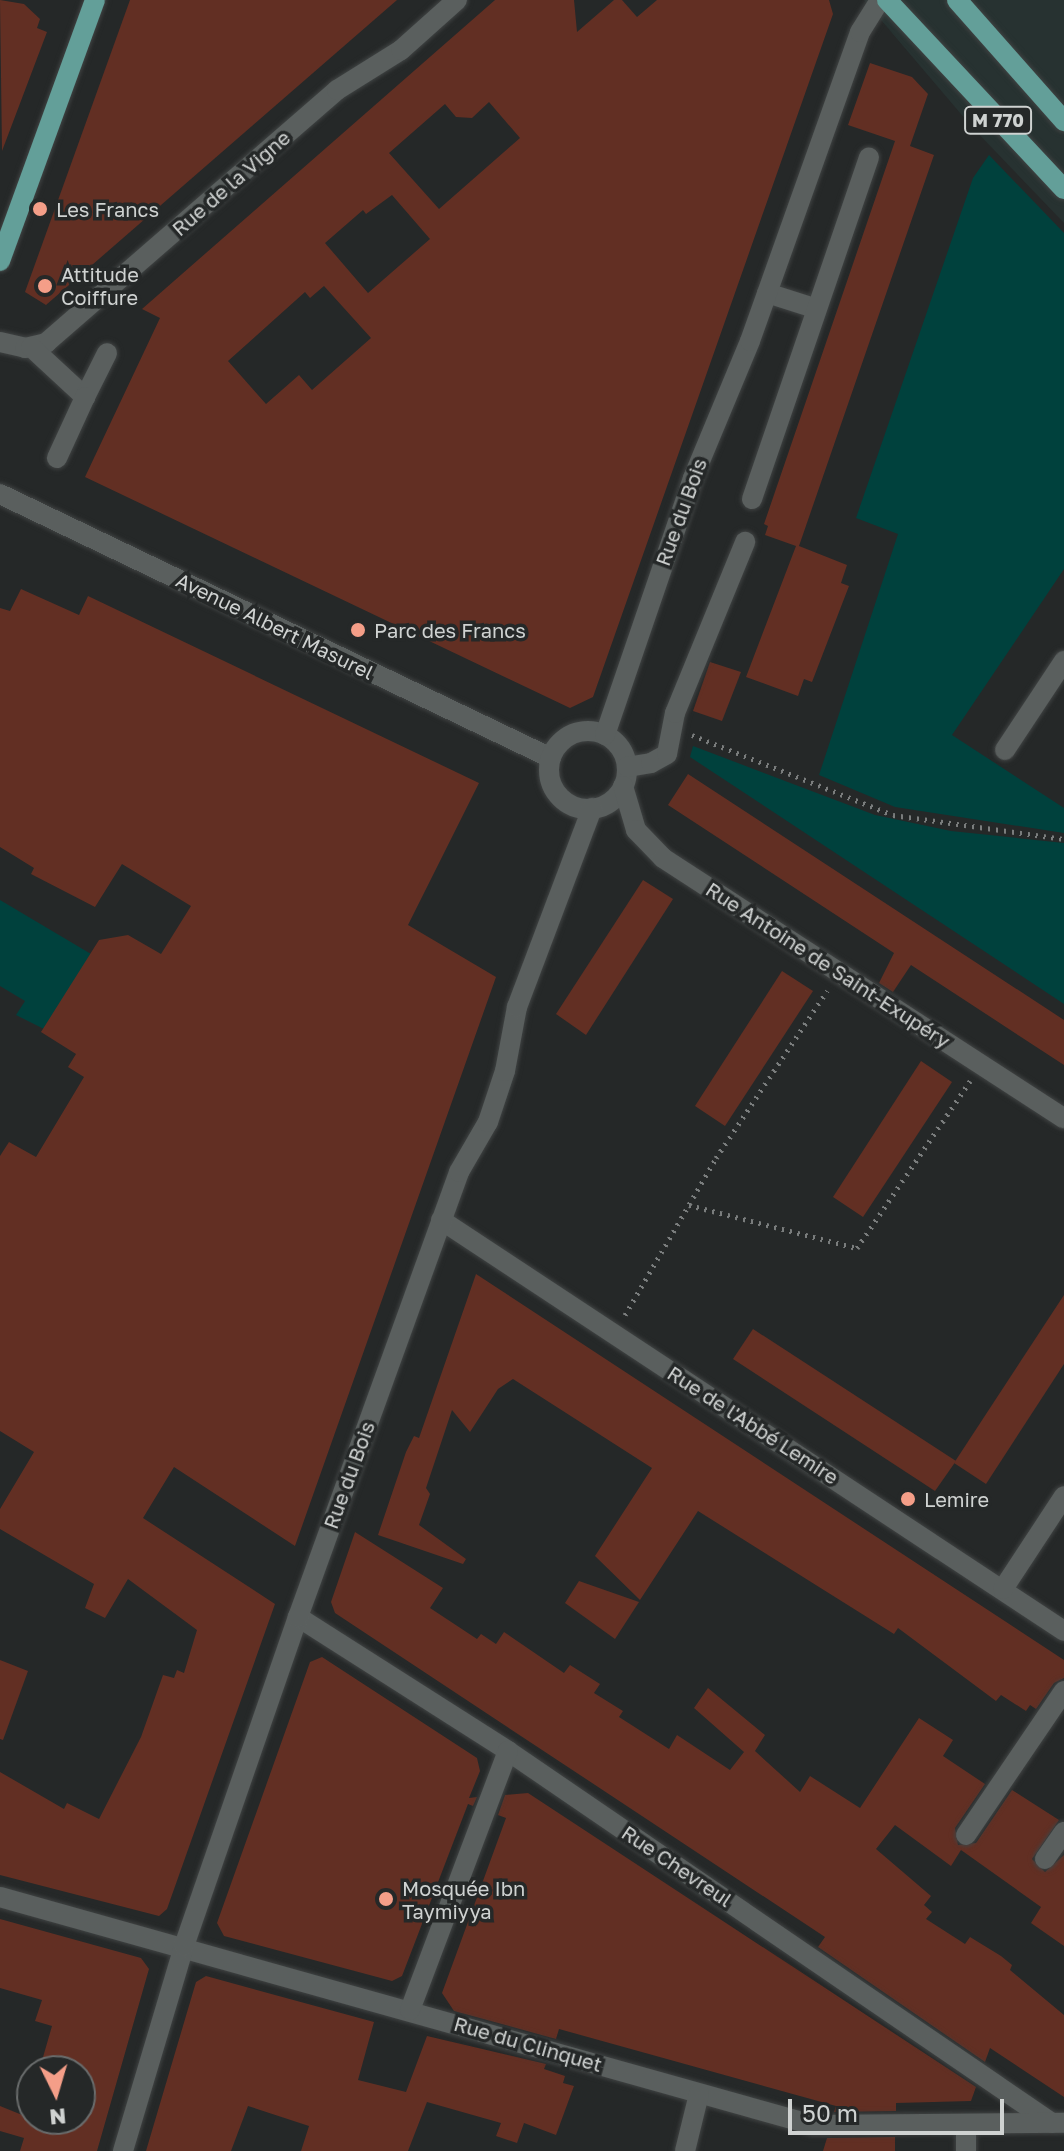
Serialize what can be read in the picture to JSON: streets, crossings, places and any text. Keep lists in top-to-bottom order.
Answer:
{
  "streets": {
    "main road": ["M 770"],
    "street": [
      "Rue de la Vigne",
      "Rue du Bois",
      "Avenue Albert Masurel",
      "Rue Antoine de Saint-Exupéry",
      "Rue de l'Abbé Lemire",
      "Rue Chevreul",
      "Rue du Clinquet"
    ]
  },
  "crossings": [
    ["Rue du Bois", "Avenue Albert Masurel"],
    ["Rue du Bois", "Rue Antoine de Saint-Exupéry"],
    ["Rue du Bois", "Rue de l'Abbé Lemire"],
    ["Rue du Bois", "Rue Chevreul"],
    ["Rue du Bois", "Rue du Clinquet"],
    ["Avenue Albert Masurel", "Rue Antoine de Saint-Exupéry"],
    ["Rue Chevreul", "Rue du Clinquet"]
  ],
  "places": [
    "Les Francs",
    "Attitude Coiffure",
    "Parc des Francs",
    "Lemire",
    "Mosquée Ibn Taymiyya"
  ],
  "scale_bar": "50 m",
  "north": "bottom"
}
